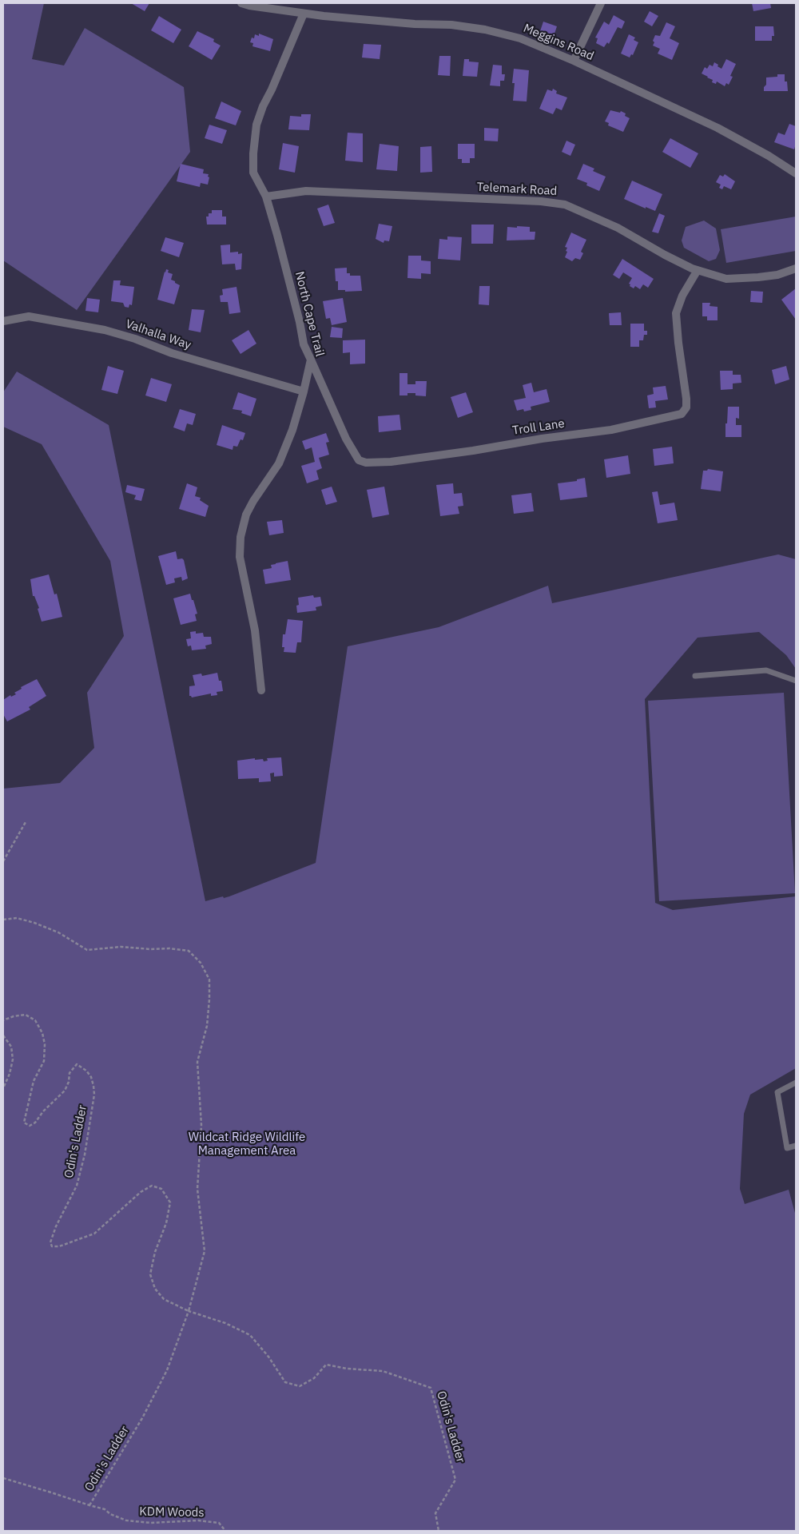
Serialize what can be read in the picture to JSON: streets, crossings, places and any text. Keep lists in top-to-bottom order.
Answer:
{
  "streets": {
    "street": [
      "Meggins Road",
      "Telemark Road",
      "North Cape Trail",
      "Valhalla Way",
      "Troll Lane"
    ],
    "path": ["Odin's Ladder", "KDM Woods"]
  },
  "crossings": [
    ["Meggins Road", "North Cape Trail"],
    ["Telemark Road", "North Cape Trail"],
    ["Telemark Road", "Troll Lane"],
    ["North Cape Trail", "Valhalla Way"],
    ["North Cape Trail", "Troll Lane"],
    ["Odin's Ladder", "KDM Woods"]
  ],
  "parks": ["Wildcat Ridge Wildlife Management Area"]
}
